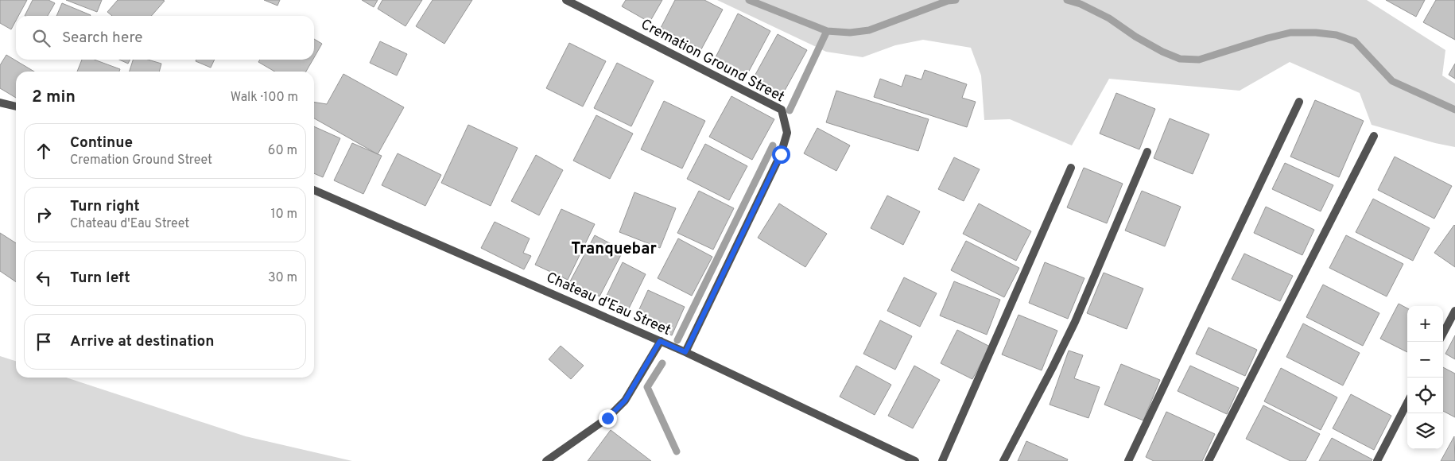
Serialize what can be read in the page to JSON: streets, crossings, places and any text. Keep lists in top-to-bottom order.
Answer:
{
  "streets": {
    "street": ["Cremation Ground Street", "Chateau d'Eau Street"]
  },
  "crossings": [
    ["Cremation Ground Street", "Chateau d'Eau Street"]
  ],
  "districts": ["Tranquebar"],
  "page": {
    "search": "Search here",
    "heading": ["2 min", "Walk · 100 m"],
    "list": [
      ["Continue", "Cremation Ground Street", "60 m"],
      ["Turn right", "Chateau d'Eau Street", "10 m"],
      ["Turn left", "30 m"],
      "Arrive at destination"
    ],
    "map_buttons": ["+", "−"]
  }
}
